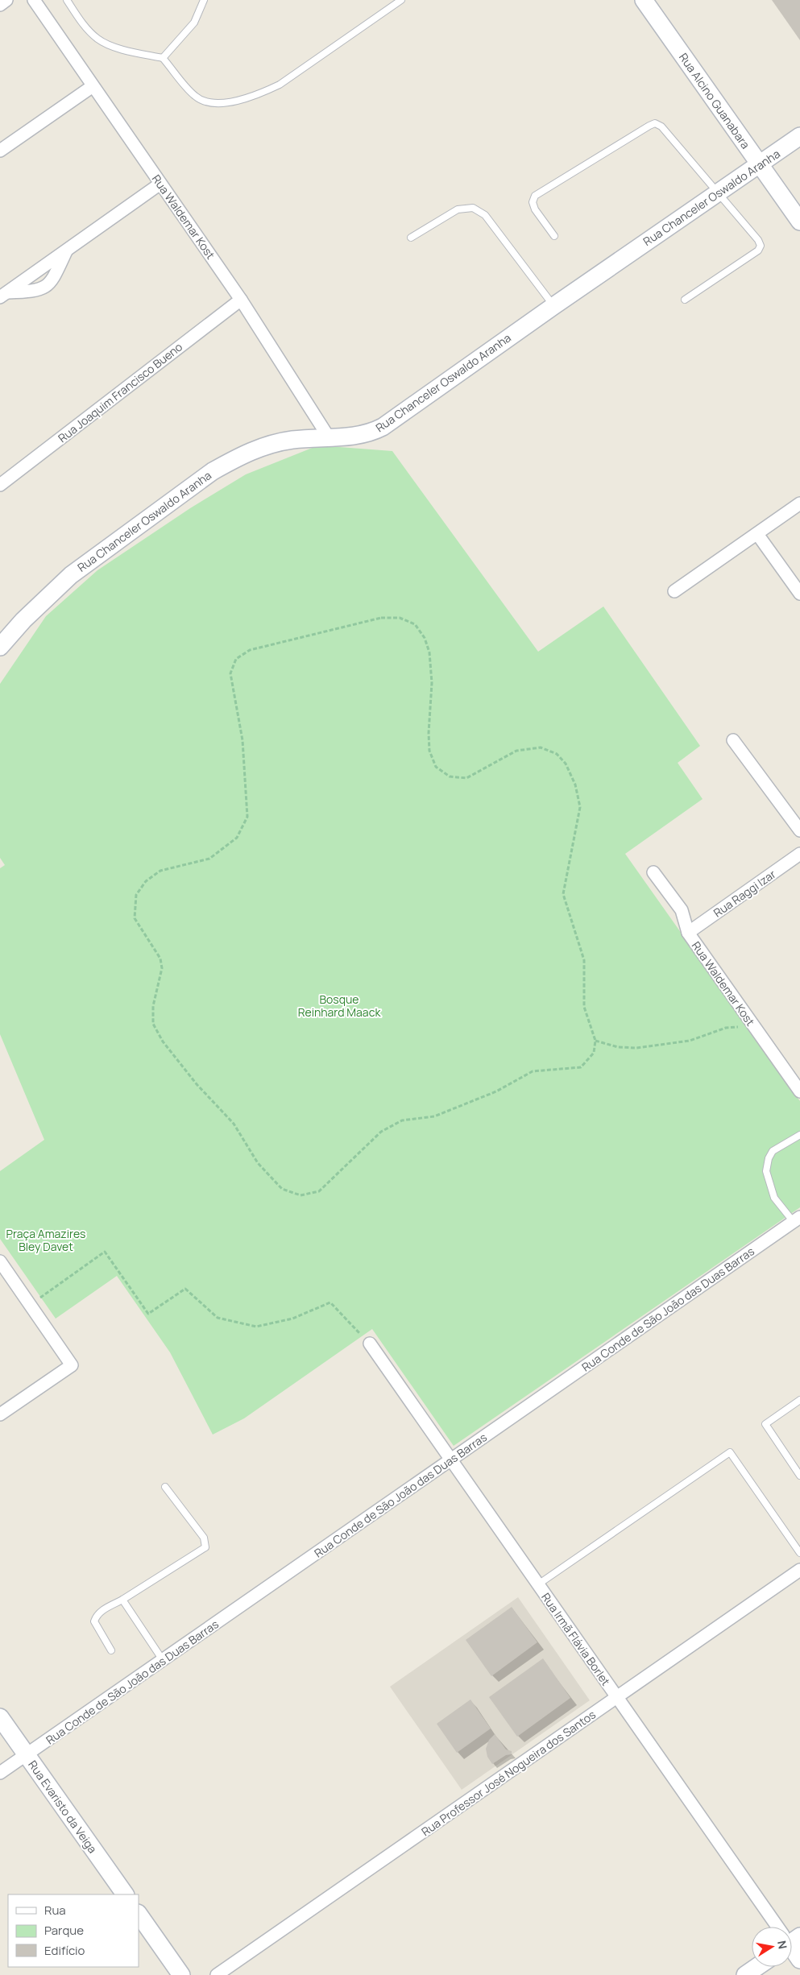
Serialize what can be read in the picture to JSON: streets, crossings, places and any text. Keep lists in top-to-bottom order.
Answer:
{
  "streets": {
    "street": [
      "Rua Alcino Guanabara",
      "Rua Chanceler Oswaldo Aranha",
      "Rua Waldemar Kost",
      "Rua Joaquim Francisco Bueno",
      "Rua Raggi Izar",
      "Rua Conde de São João das Duas Barras",
      "Rua Irmã Flávia Borlet",
      "Rua Professor José Nogueira dos Santos",
      "Rua Evaristo da Veiga"
    ]
  },
  "crossings": [
    ["Rua Alcino Guanabara", "Rua Chanceler Oswaldo Aranha"],
    ["Rua Chanceler Oswaldo Aranha", "Rua Waldemar Kost"],
    ["Rua Waldemar Kost", "Rua Joaquim Francisco Bueno"],
    ["Rua Waldemar Kost", "Rua Raggi Izar"],
    ["Rua Conde de São João das Duas Barras", "Rua Irmã Flávia Borlet"],
    ["Rua Conde de São João das Duas Barras", "Rua Evaristo da Veiga"],
    ["Rua Irmã Flávia Borlet", "Rua Professor José Nogueira dos Santos"]
  ],
  "parks": ["Bosque Reinhard Maack", "Praça Amazires Bley Davet"],
  "legend": ["Rua", "Parque", "Edifício"],
  "north": "right"
}
